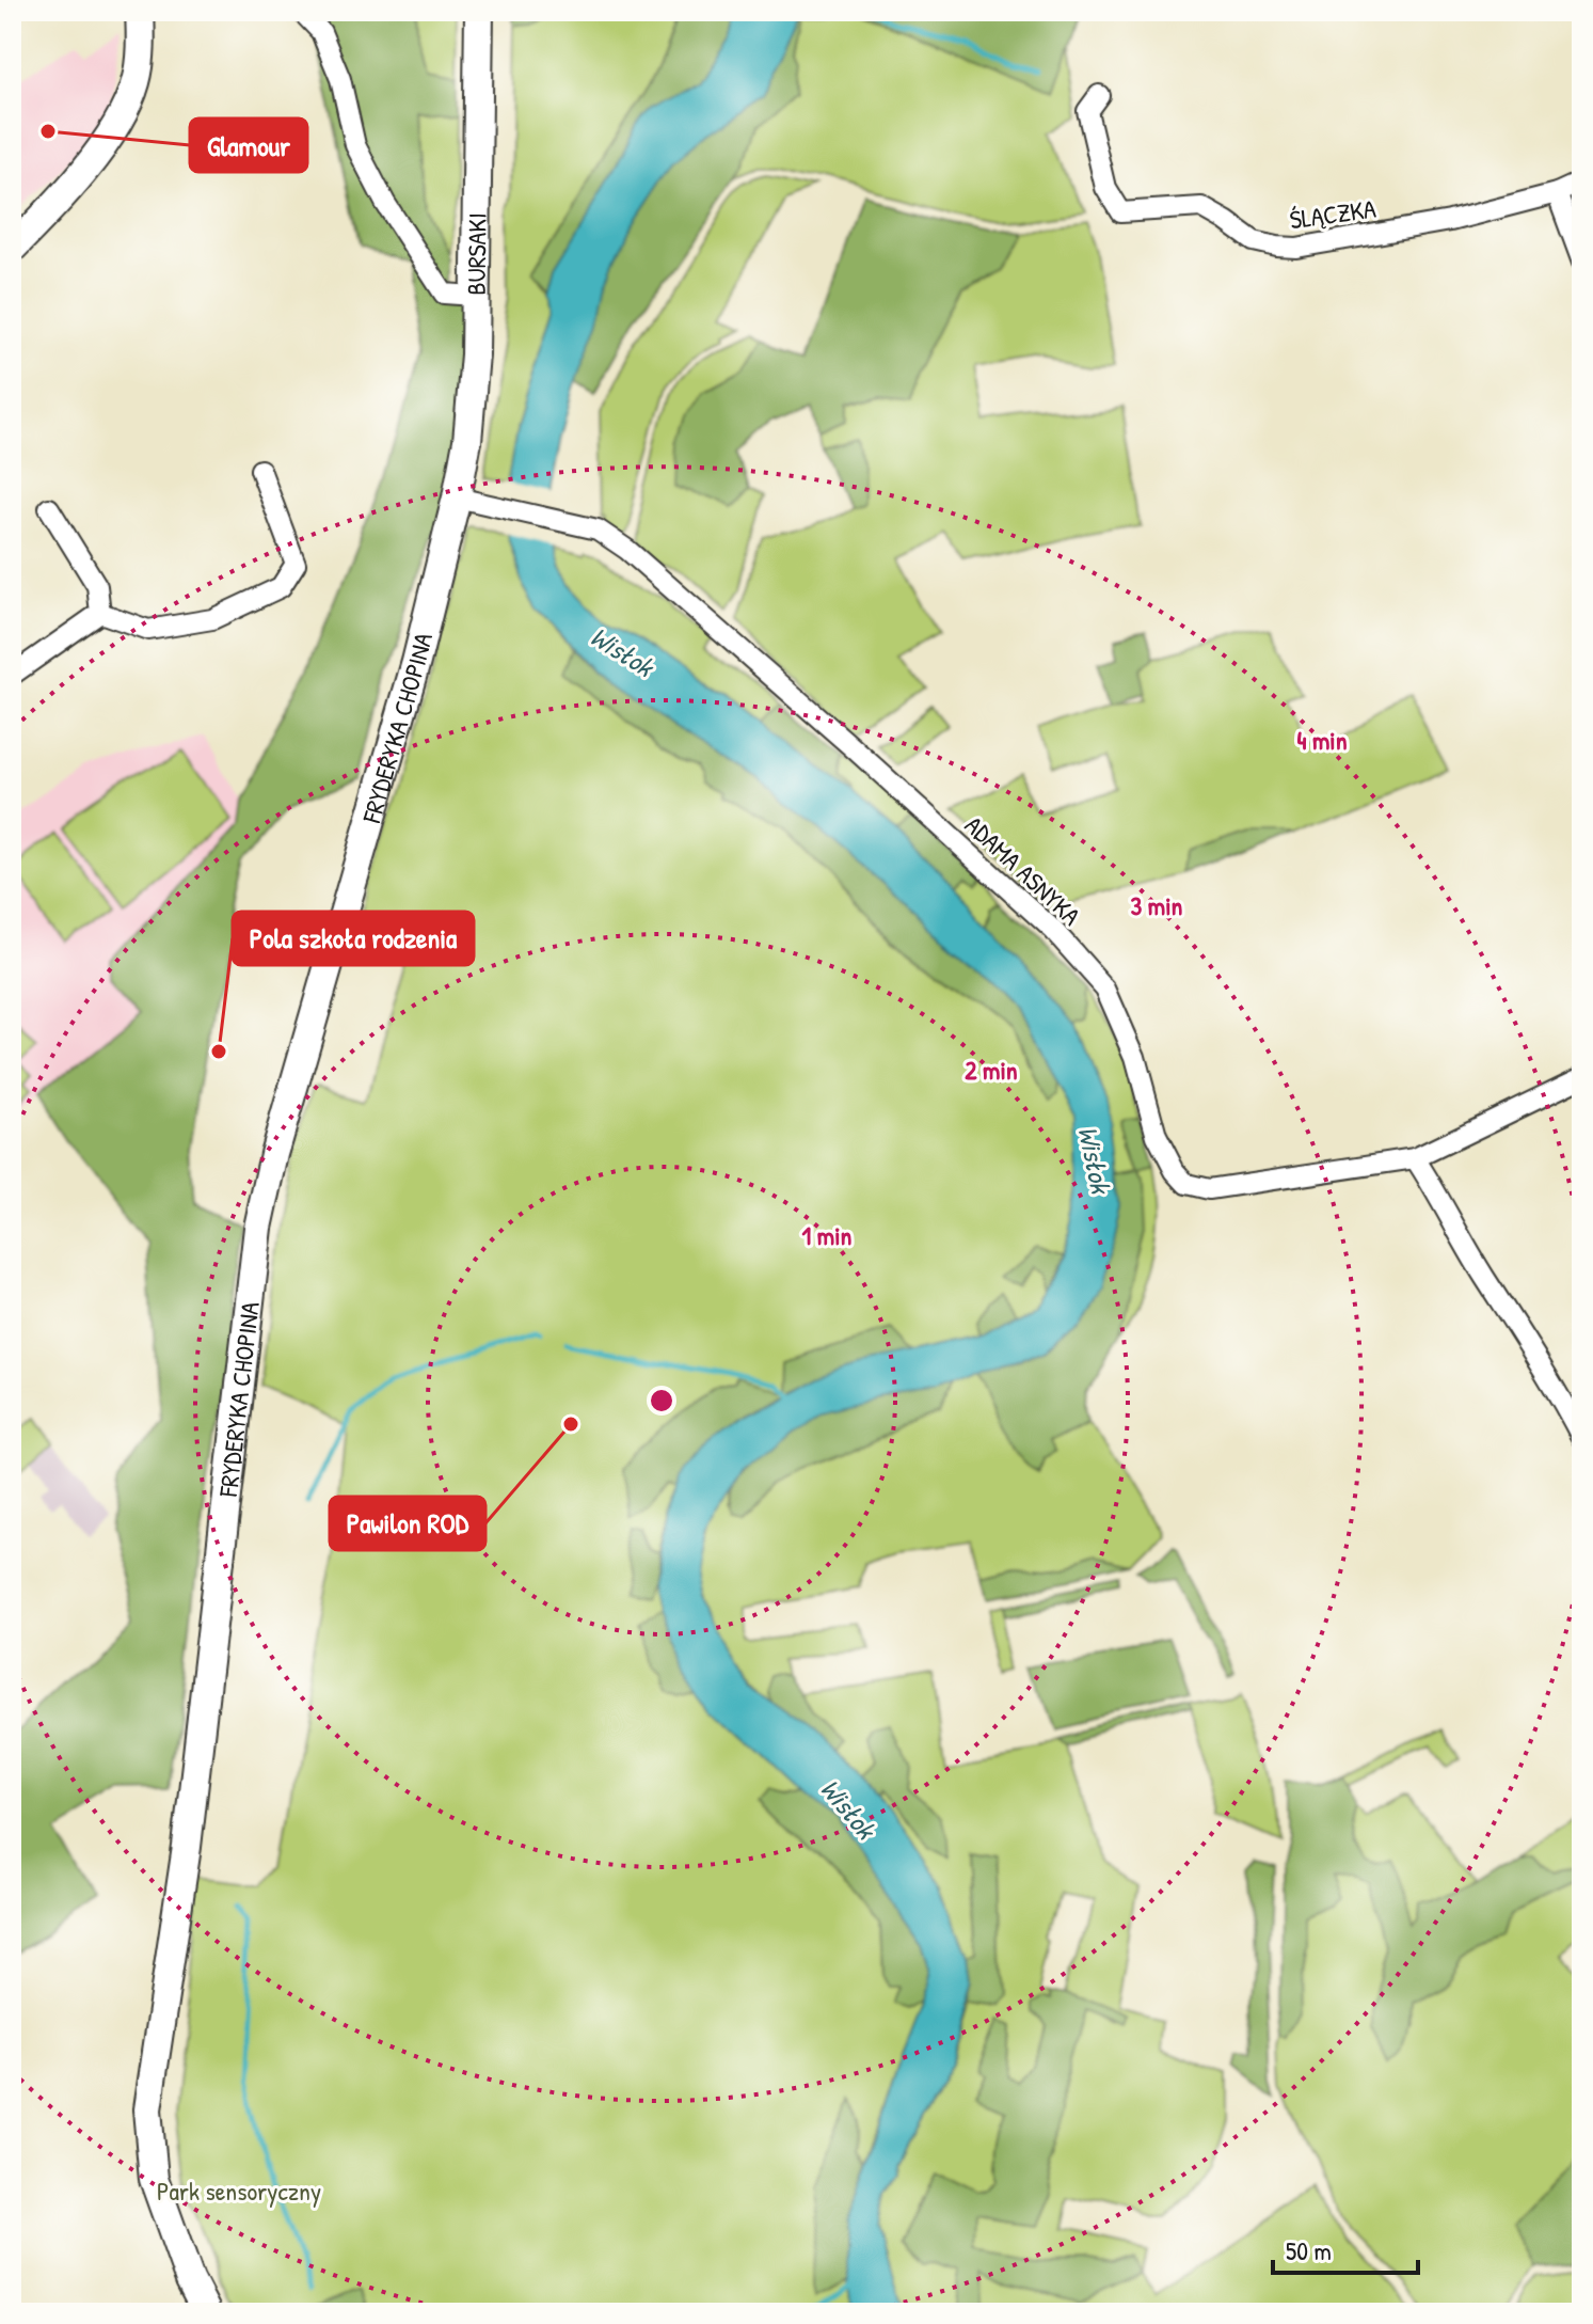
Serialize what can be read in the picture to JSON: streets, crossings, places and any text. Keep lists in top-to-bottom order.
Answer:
{
  "streets": {
    "street": [
      "ŚLĄCZKA",
      "BURSAKI",
      "FRYDERYKA CHOPINA",
      "ADAMA ASNYKA"
    ]
  },
  "crossings": [
    ["BURSAKI", "FRYDERYKA CHOPINA"],
    ["BURSAKI", "ADAMA ASNYKA"],
    ["FRYDERYKA CHOPINA", "ADAMA ASNYKA"]
  ],
  "water": ["Wisłok"],
  "parks": ["Park sensoryczny"],
  "places": ["Glamour", "Pola szkoła rodzenia", "Pawilon ROD"],
  "scale_bar": "50 m",
  "rings": [
    "4 min",
    "3 min",
    "2 min",
    "1 min"
  ]
}
